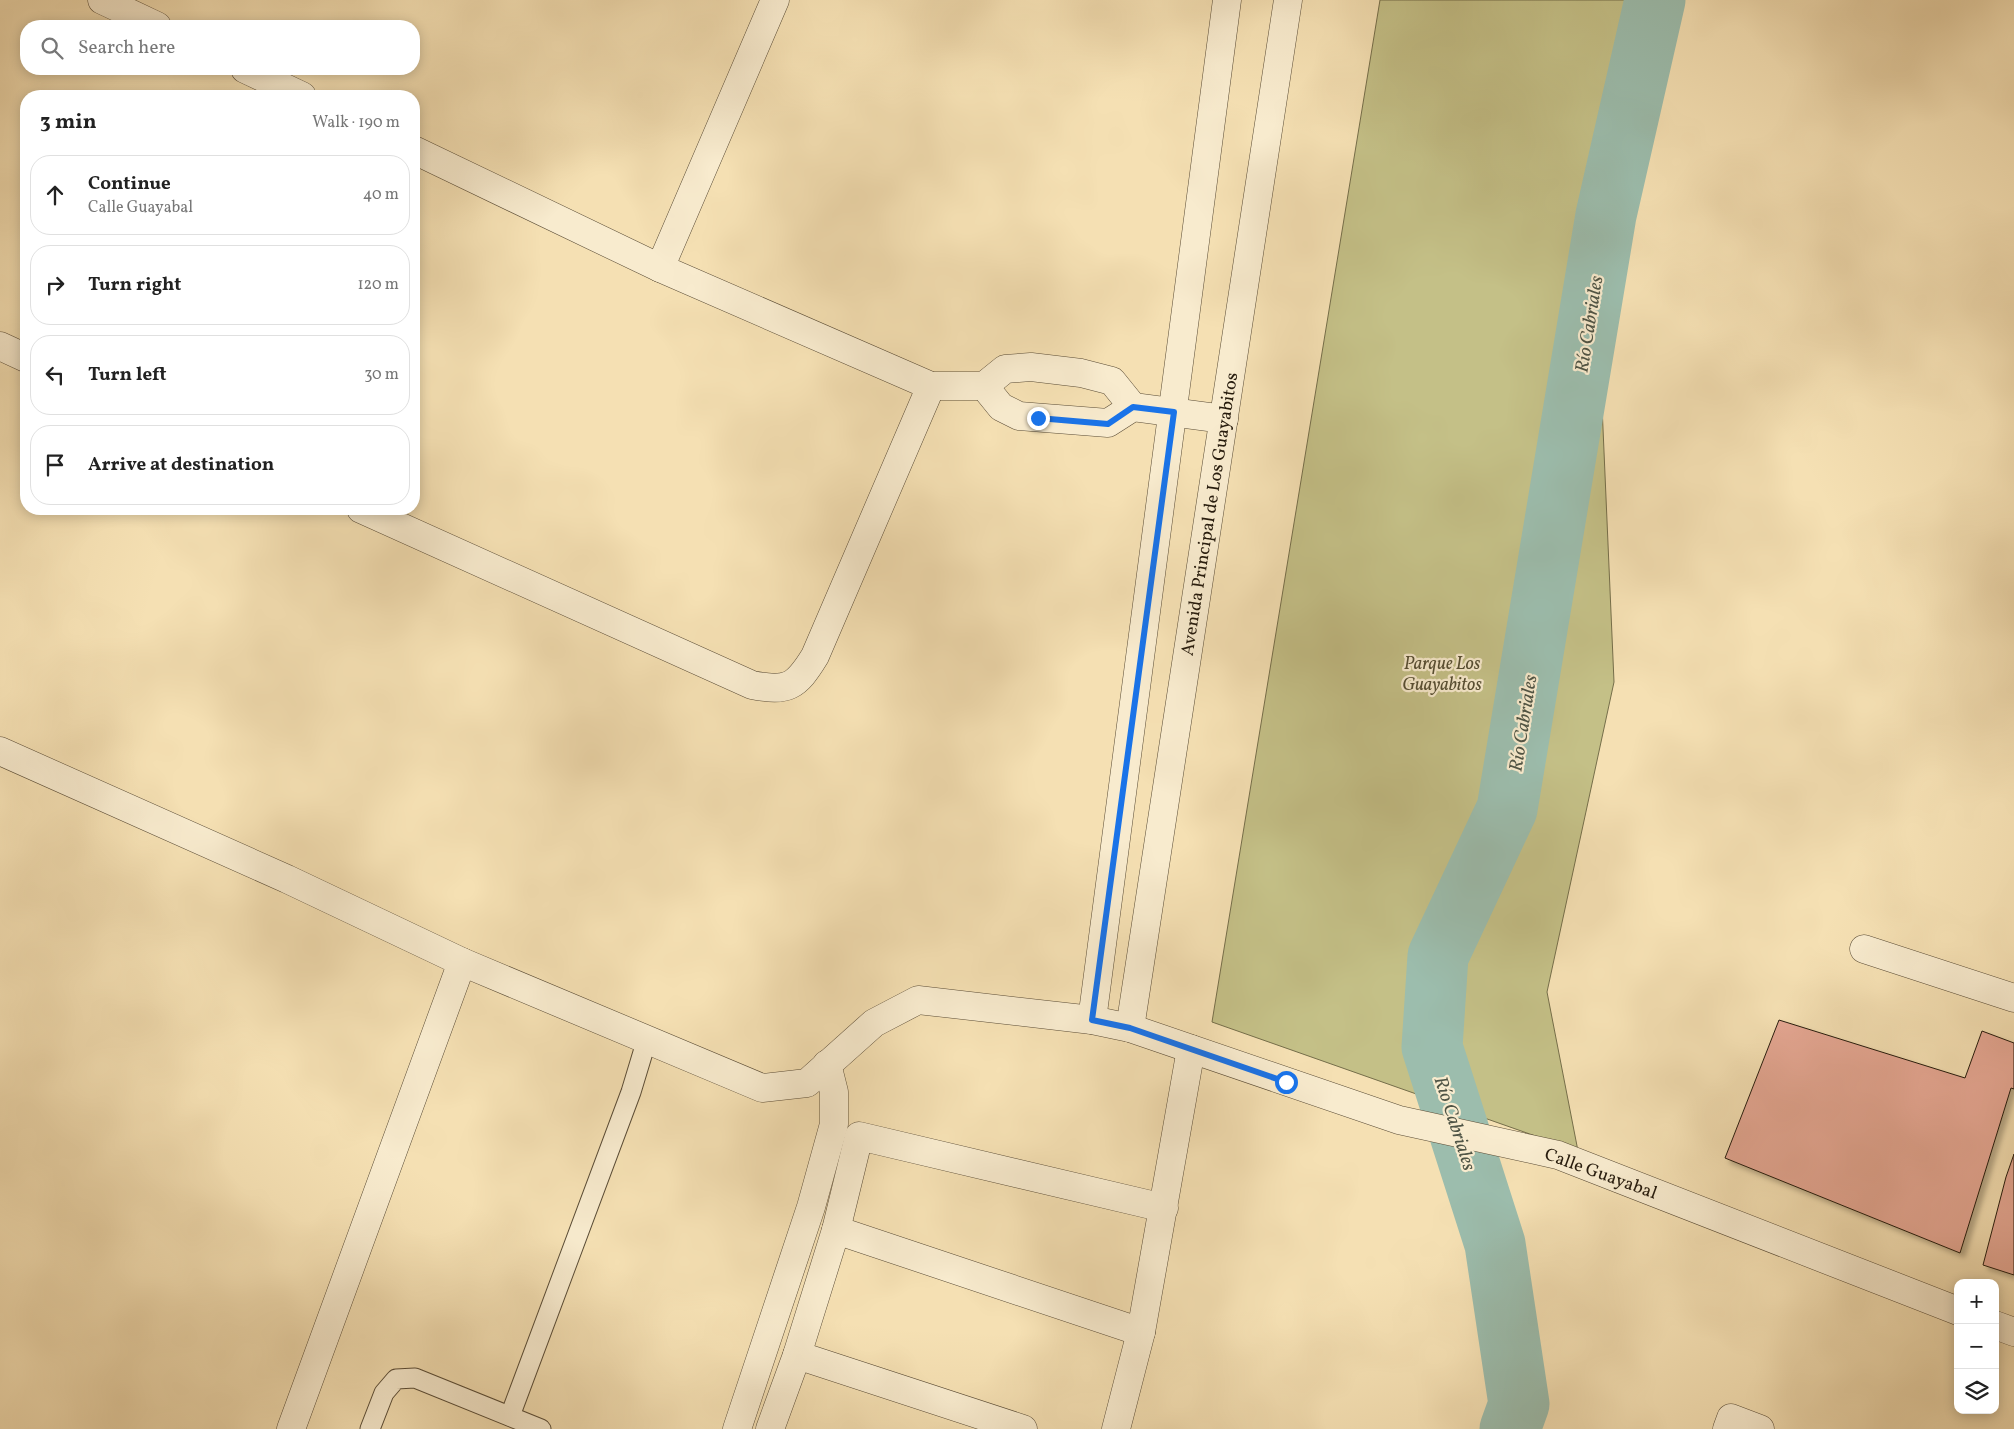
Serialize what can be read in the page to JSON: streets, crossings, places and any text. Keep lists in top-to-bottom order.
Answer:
{
  "streets": {
    "street": ["Avenida Principal de Los Guayabitos", "Calle Guayabal"]
  },
  "crossings": [
    ["Avenida Principal de Los Guayabitos", "Calle Guayabal"]
  ],
  "water": ["Río Cabriales"],
  "parks": ["Parque Los Guayabitos"],
  "page": {
    "search": "Search here",
    "heading": ["3 min", "Walk · 190 m"],
    "list": [
      ["Continue", "Calle Guayabal", "40 m"],
      ["Turn right", "120 m"],
      ["Turn left", "30 m"],
      "Arrive at destination"
    ],
    "map_buttons": ["+", "−"]
  }
}
